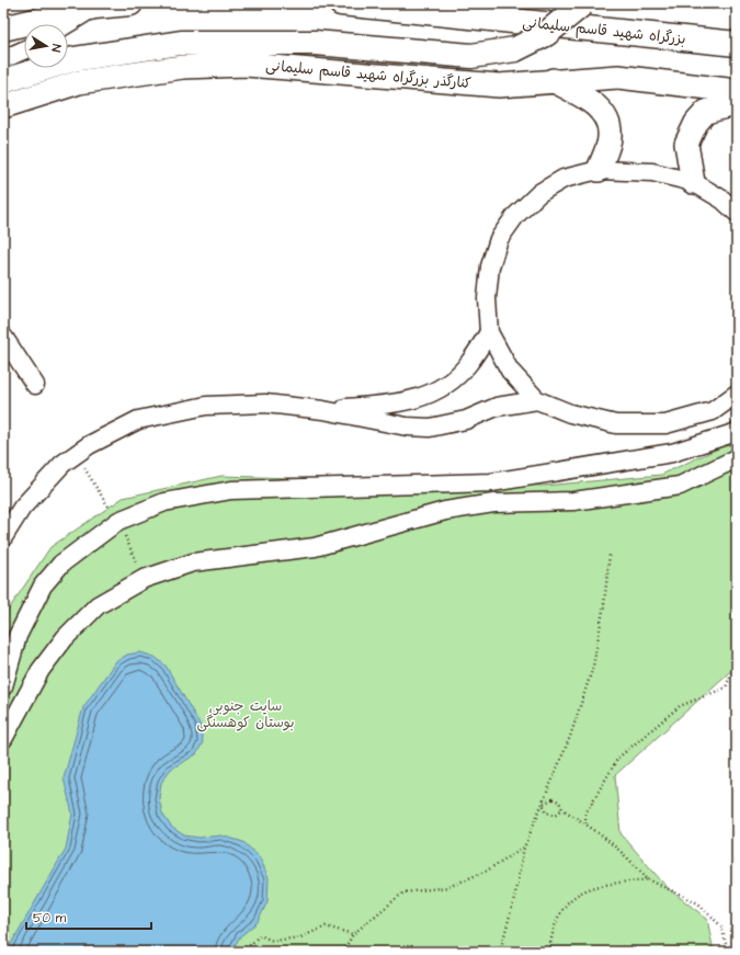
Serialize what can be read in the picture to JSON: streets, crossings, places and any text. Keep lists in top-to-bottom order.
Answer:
{
  "streets": {
    "highway": ["بزرگراه شهید قاسم سلیمانی"],
    "main road": ["کنارگذر بزرگراه شهید قاسم سلیمانی"]
  },
  "parks": ["سایت جنوبی بوستان کوهسنگی"],
  "scale_bar": "50 m",
  "north": "right"
}
